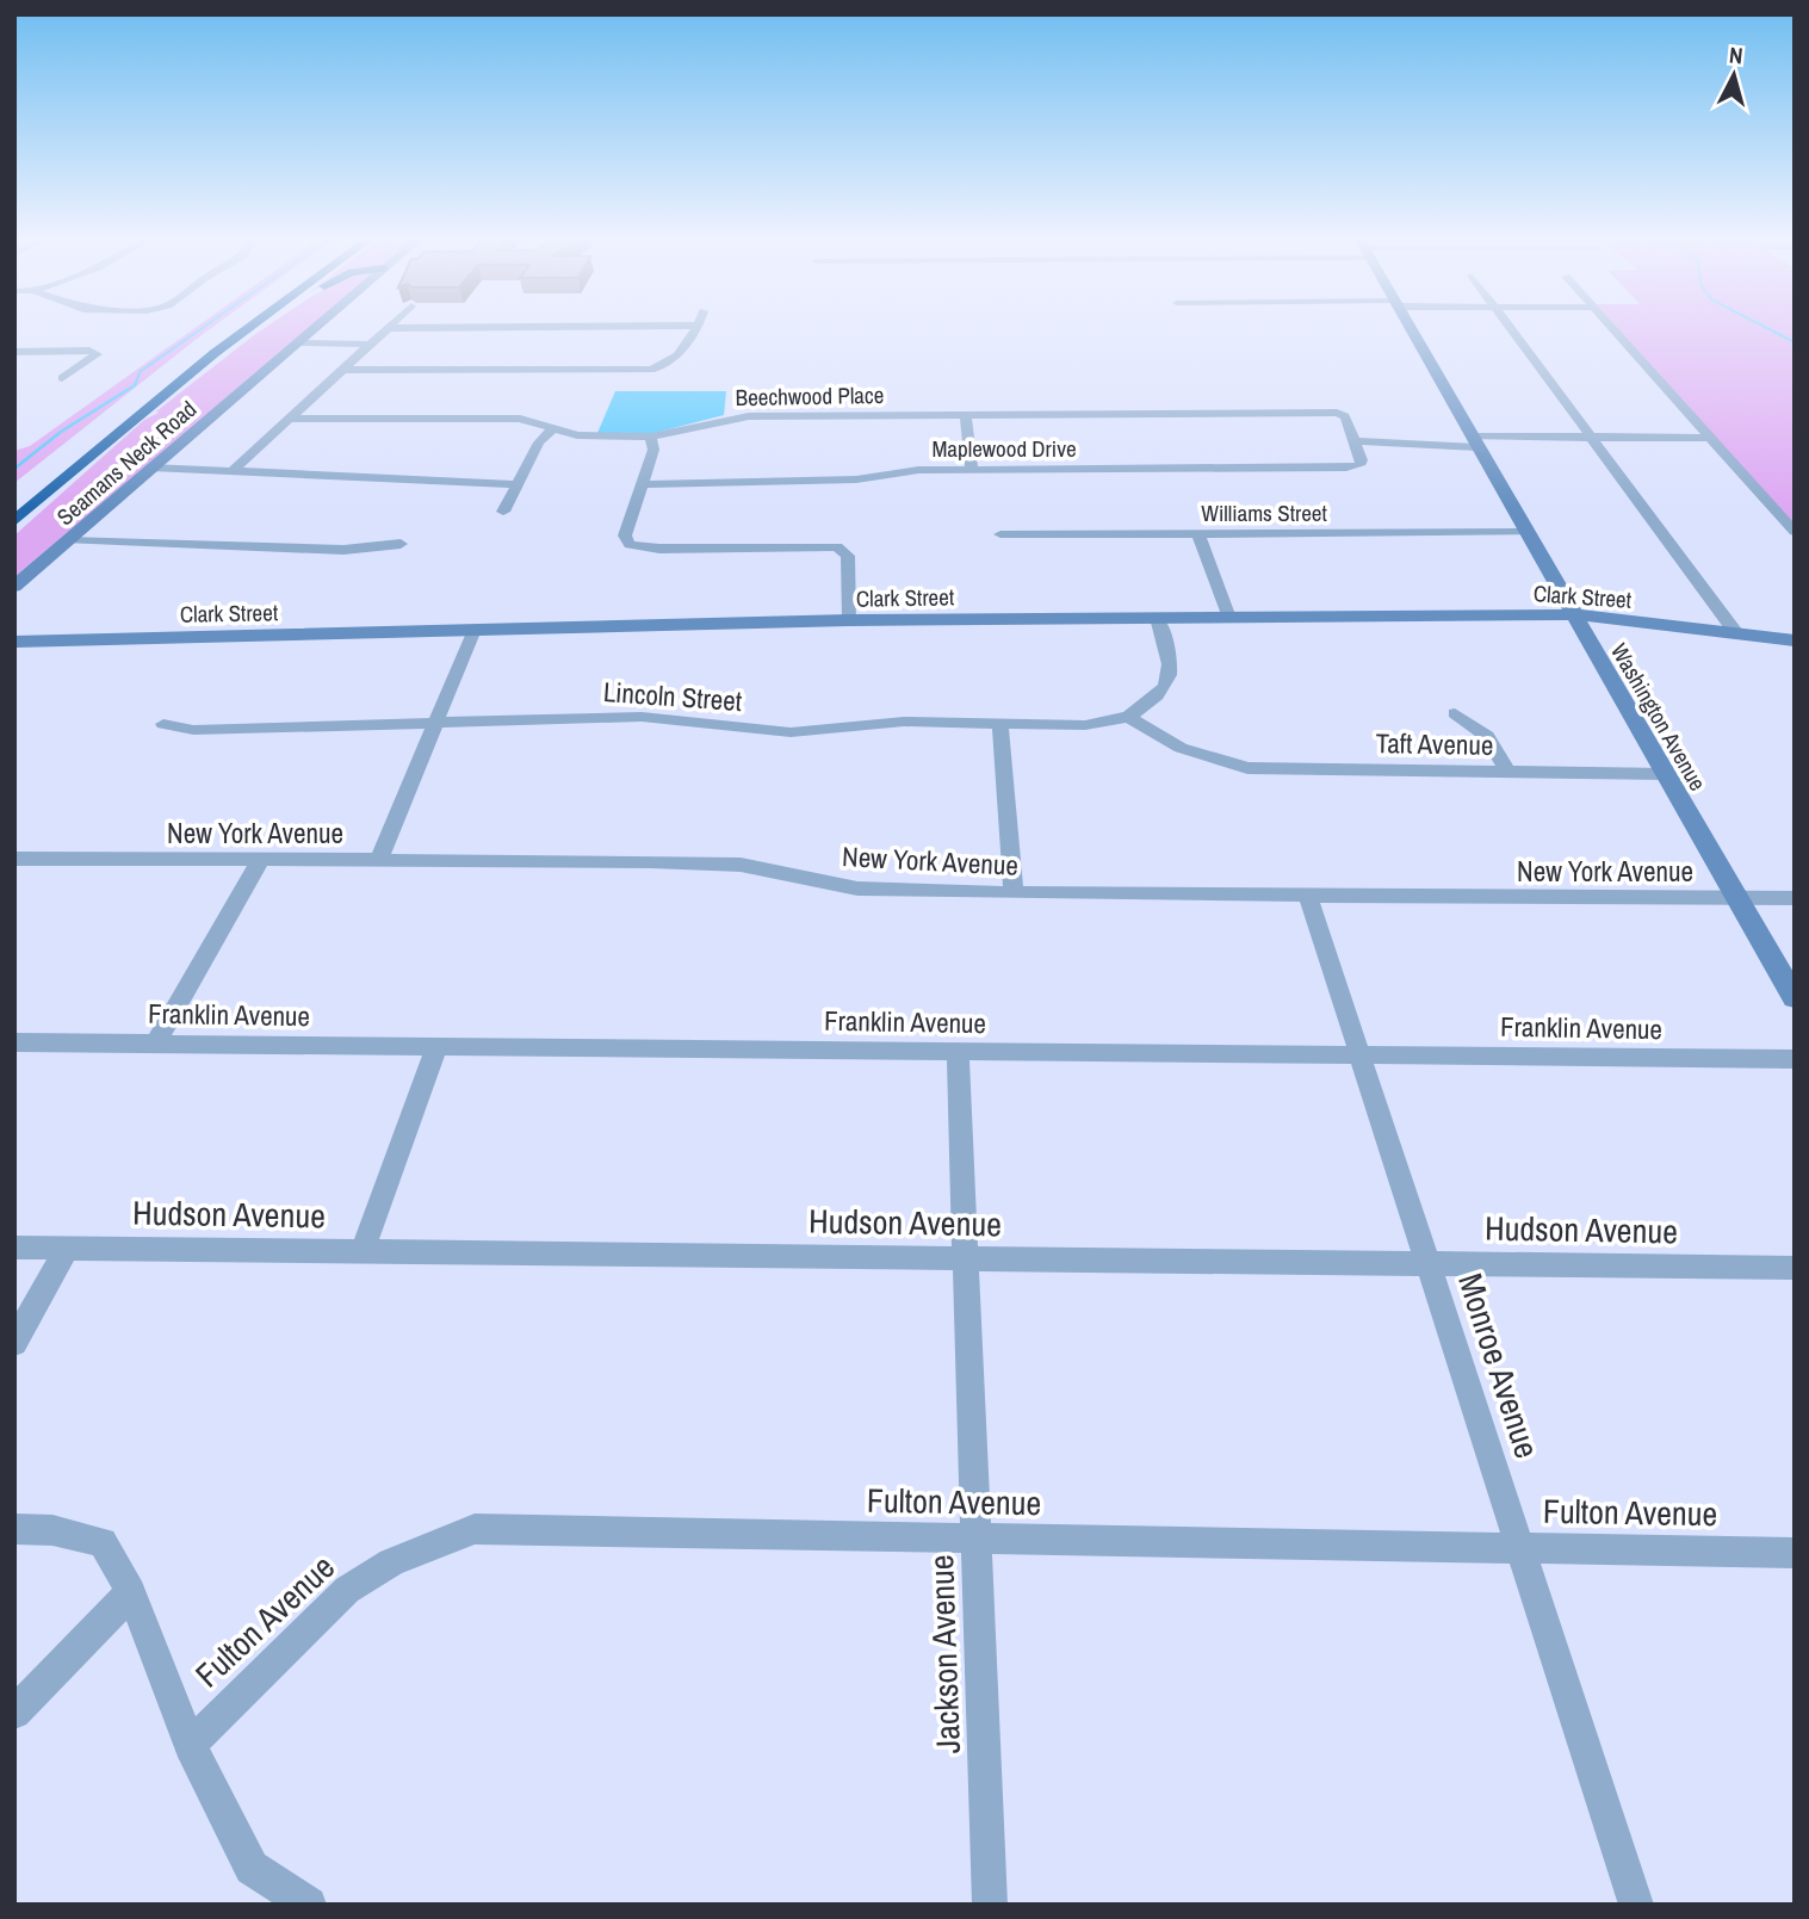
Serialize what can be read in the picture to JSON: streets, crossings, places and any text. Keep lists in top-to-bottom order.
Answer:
{
  "streets": {
    "street": [
      "Beechwood Place",
      "Maplewood Drive",
      "Seamans Neck Road",
      "Williams Street",
      "Clark Street",
      "Lincoln Street",
      "Washington Avenue",
      "Taft Avenue",
      "New York Avenue",
      "Franklin Avenue",
      "Hudson Avenue",
      "Monroe Avenue",
      "Fulton Avenue",
      "Jackson Avenue"
    ]
  },
  "crossings": [
    ["Beechwood Place", "Maplewood Drive"],
    ["Williams Street", "Washington Avenue"],
    ["Clark Street", "Lincoln Street"],
    ["Clark Street", "Washington Avenue"],
    ["Lincoln Street", "Taft Avenue"],
    ["Washington Avenue", "Taft Avenue"],
    ["Washington Avenue", "New York Avenue"],
    ["New York Avenue", "Monroe Avenue"],
    ["Franklin Avenue", "Monroe Avenue"],
    ["Franklin Avenue", "Jackson Avenue"],
    ["Hudson Avenue", "Monroe Avenue"],
    ["Hudson Avenue", "Jackson Avenue"],
    ["Monroe Avenue", "Fulton Avenue"],
    ["Fulton Avenue", "Jackson Avenue"]
  ],
  "north": "top"
}
